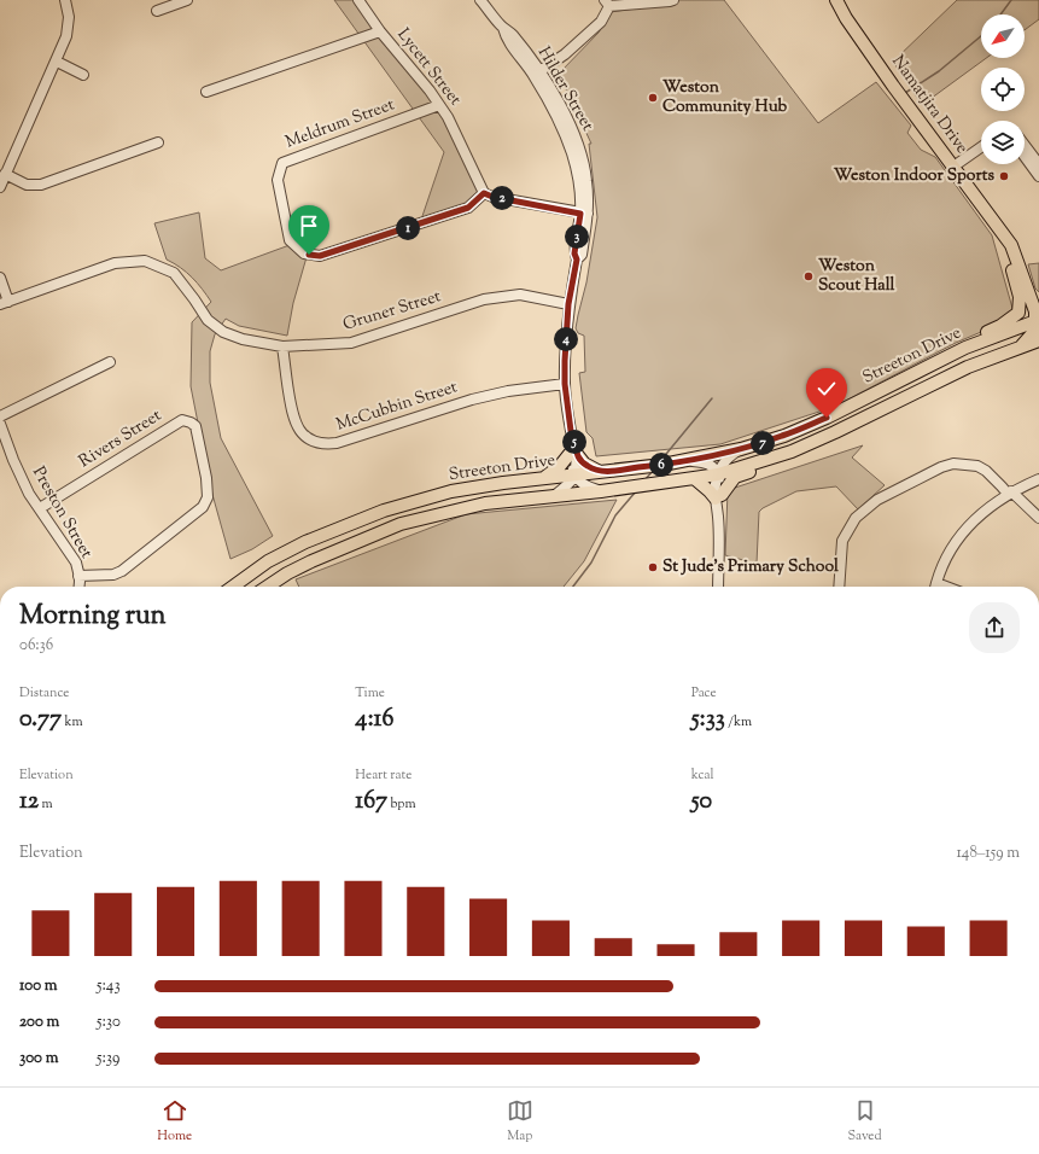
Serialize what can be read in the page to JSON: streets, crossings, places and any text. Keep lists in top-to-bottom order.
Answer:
{
  "streets": {
    "main road": ["Namatjira Drive", "Streeton Drive"],
    "street": [
      "Lycett Street",
      "Hilder Street",
      "Meldrum Street",
      "Gruner Street",
      "McCubbin Street",
      "Rivers Street",
      "Preston Street"
    ]
  },
  "crossings": [
    ["Lycett Street", "Meldrum Street"],
    ["Hilder Street", "Gruner Street"],
    ["Hilder Street", "Streeton Drive"],
    ["Hilder Street", "McCubbin Street"],
    ["Namatjira Drive", "Streeton Drive"],
    ["Gruner Street", "McCubbin Street"],
    ["Rivers Street", "Preston Street"]
  ],
  "places": [
    "Weston Community Hub",
    "Weston Indoor Sports",
    "Weston Scout Hall",
    "St Jude's Primary School"
  ],
  "north": "bottom left",
  "page": {
    "pins": [
      "2",
      "1",
      "3",
      "4",
      "5",
      "7",
      "6"
    ],
    "heading": ["Morning run", "06:36"],
    "stats": [
      ["Distance", "0.77 km"],
      ["Time", "4:16"],
      ["Pace", "5:33 /km"],
      ["Elevation", "12 m"],
      ["Heart rate", "167 bpm"],
      ["kcal", "50"]
    ],
    "chart": ["Elevation", "148–159 m"],
    "list": [
      {
        "name": "100 m",
        "note": "5:43"
      },
      {
        "name": "200 m",
        "note": "5:30"
      },
      {
        "name": "300 m",
        "note": "5:39"
      }
    ],
    "tabs": ["Home", "Map", "Saved"]
  }
}
